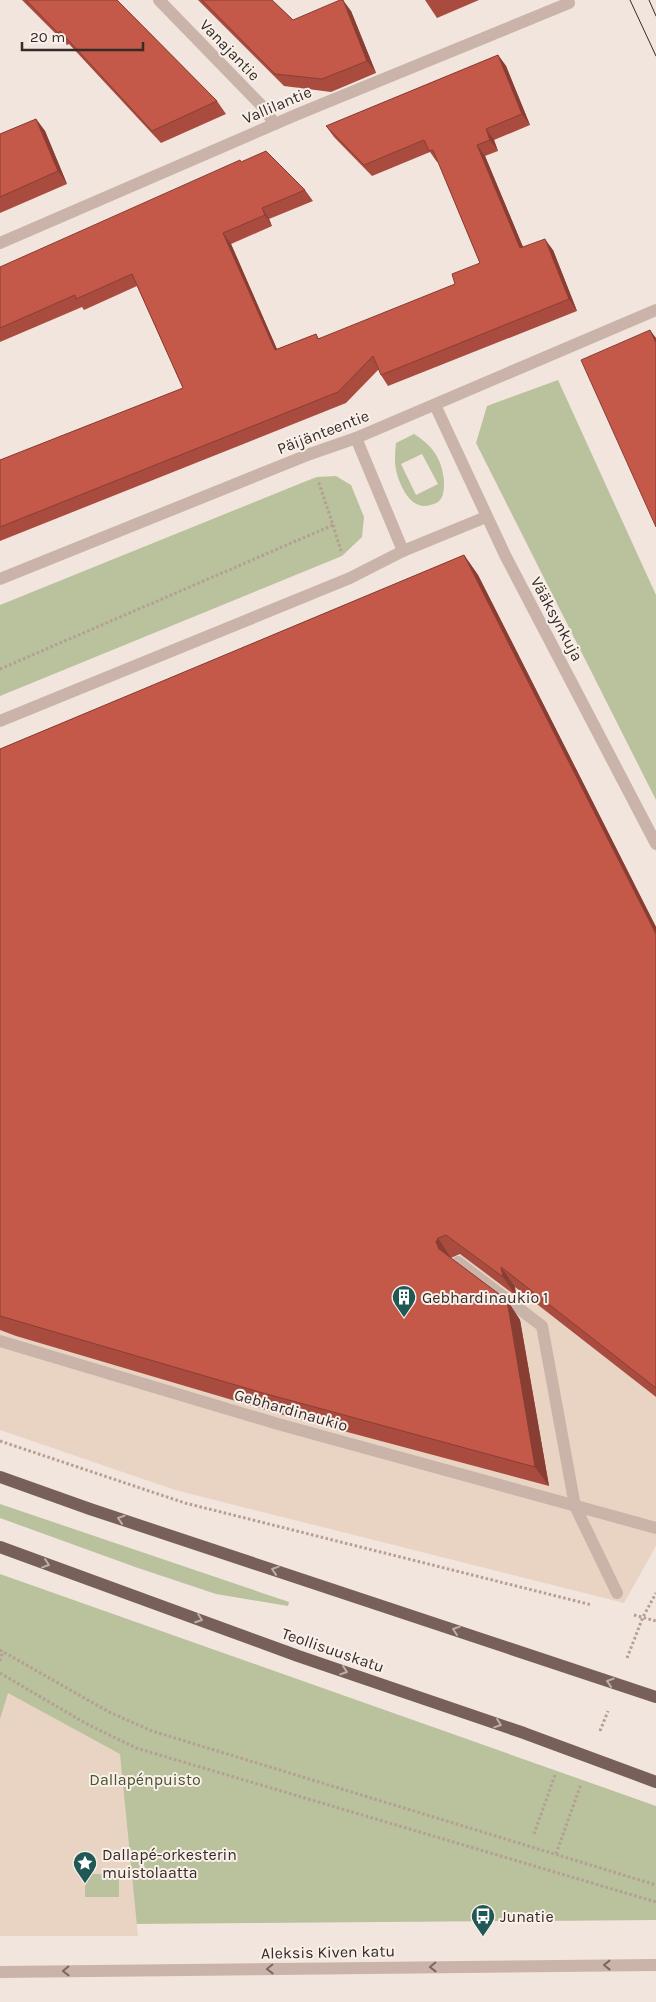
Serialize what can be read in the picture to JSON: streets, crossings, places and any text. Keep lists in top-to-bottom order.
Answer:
{
  "streets": {
    "main road": ["Teollisuuskatu"],
    "street": [
      "Vanajantie",
      "Vallilantie",
      "Päijänteentie",
      "Vääksynkuja",
      "Gebhardinaukio",
      "Aleksis Kiven katu"
    ]
  },
  "crossings": [
    ["Vanajantie", "Vallilantie"],
    ["Päijänteentie", "Vääksynkuja"]
  ],
  "one_way": ["Aleksis Kiven katu"],
  "parks": ["Dallapénpuisto"],
  "places": {
    "building": ["Gebhardinaukio 1"],
    "place": ["Dallapé-orkesterin muistolaatta"],
    "bus stop": ["Junatie"]
  },
  "scale_bar": "20 m"
}
